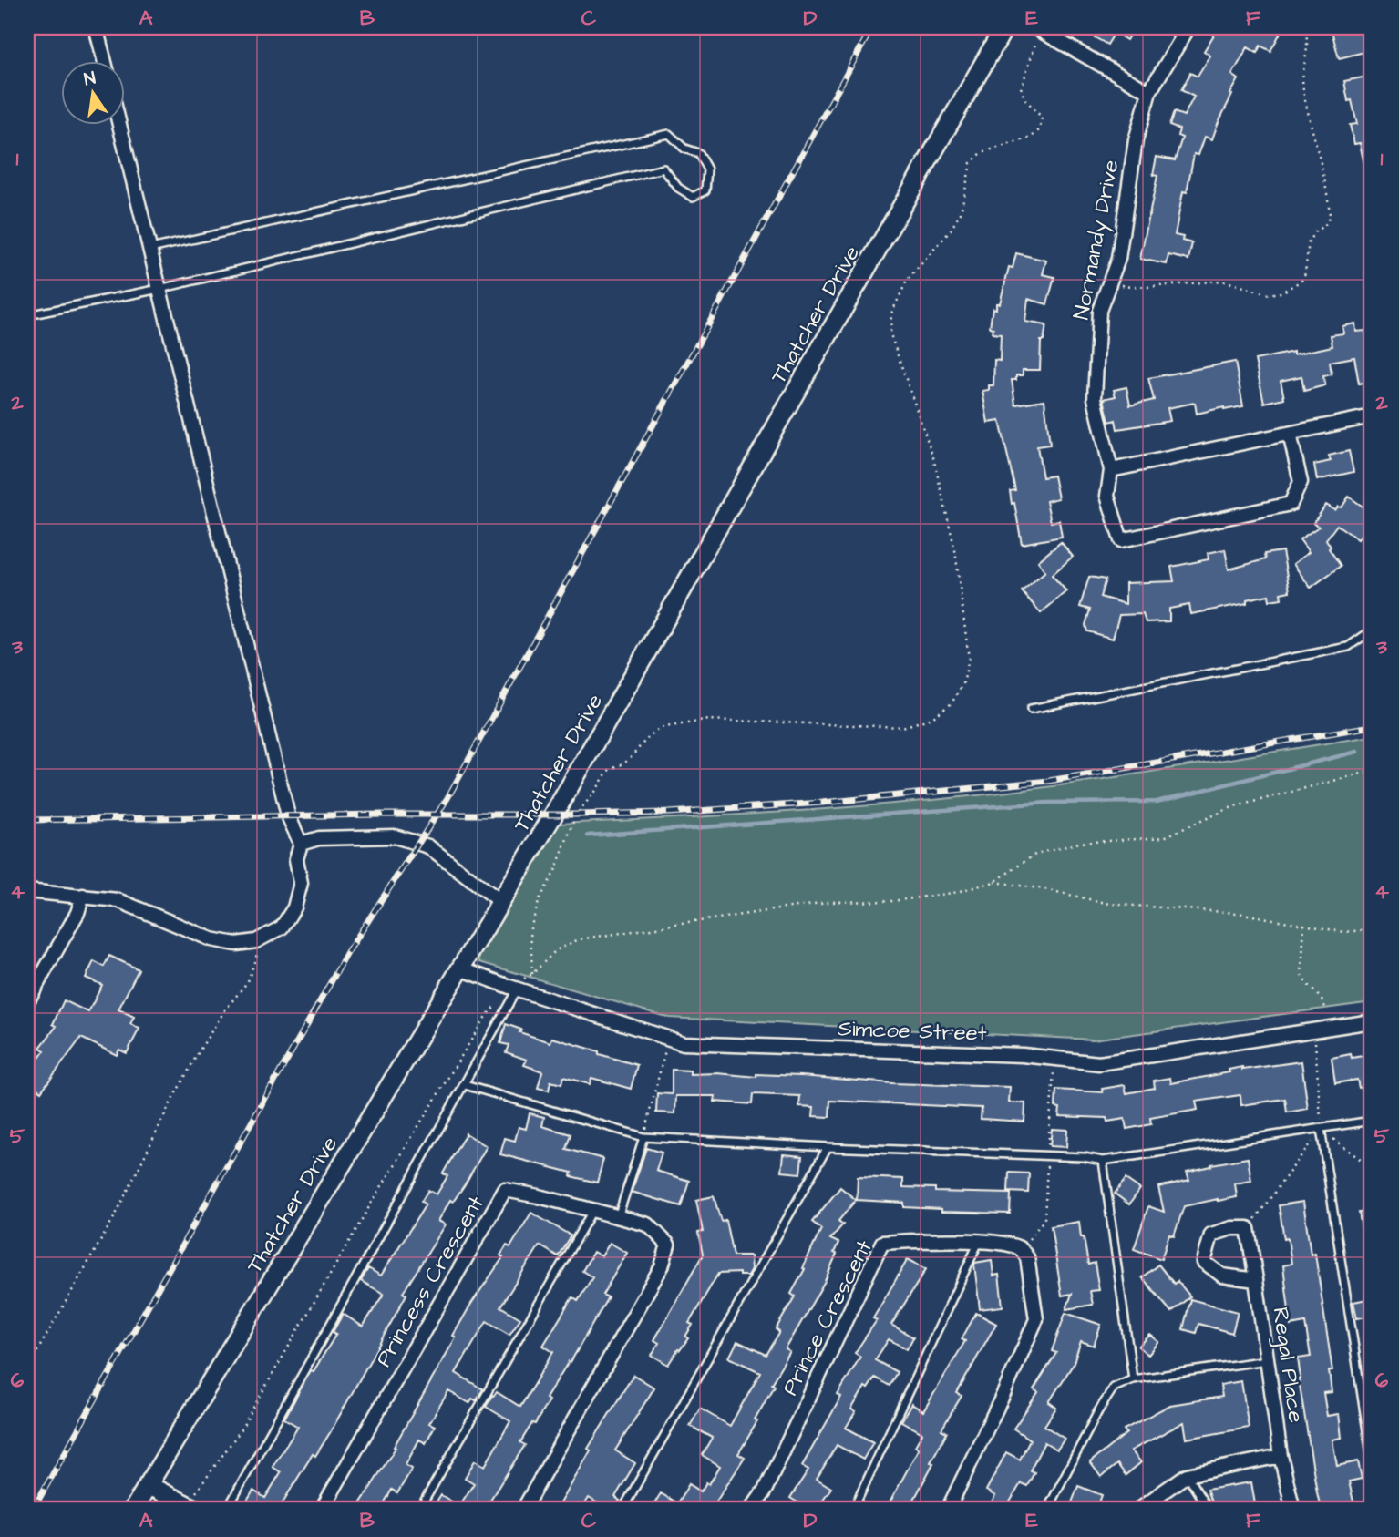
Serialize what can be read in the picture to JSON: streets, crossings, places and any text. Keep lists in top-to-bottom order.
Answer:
{
  "streets": {
    "main road": ["Thatcher Drive"],
    "street": [
      "Normandy Drive",
      "Simcoe Street",
      "Princess Crescent",
      "Prince Crescent",
      "Regal Place"
    ]
  },
  "crossings": [
    ["Thatcher Drive", "Simcoe Street"]
  ],
  "north": "top",
  "grid": {
    "columns": [
      "A",
      "B",
      "C",
      "D",
      "E",
      "F"
    ],
    "rows": [
      "1",
      "2",
      "3",
      "4",
      "5",
      "6"
    ]
  }
}
